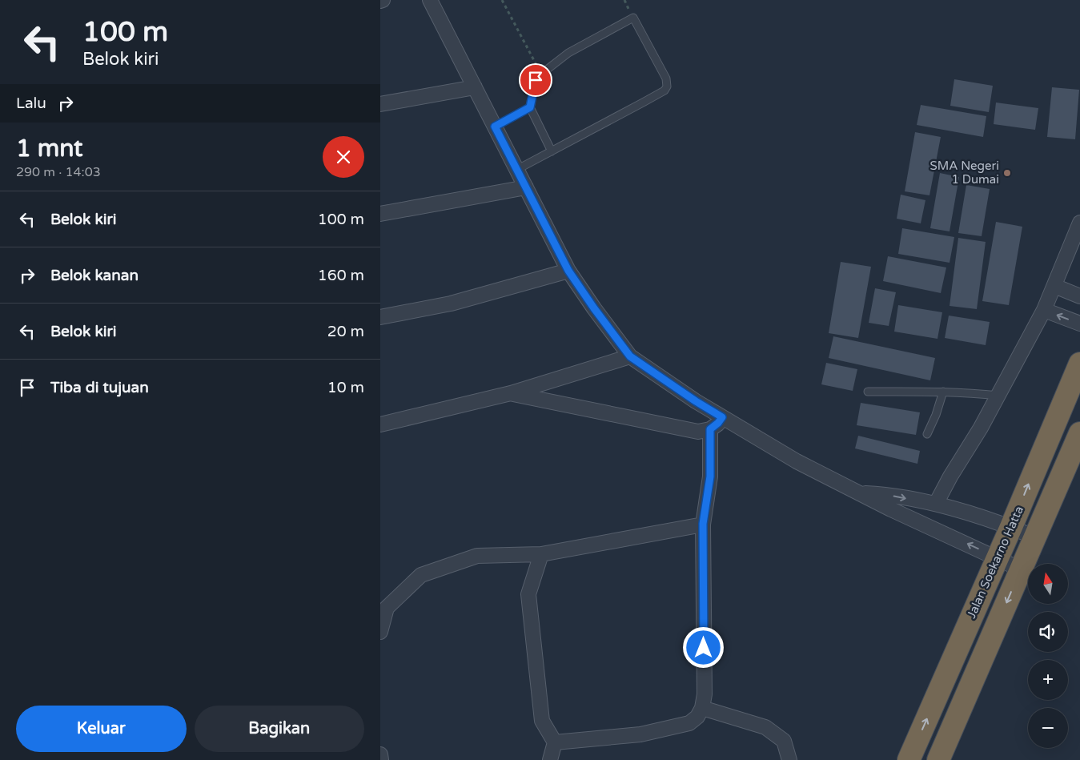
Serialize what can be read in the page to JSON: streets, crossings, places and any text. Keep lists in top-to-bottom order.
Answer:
{
  "streets": {
    "highway": ["Jalan Soekarno Hatta"]
  },
  "places": ["SMA Negeri 1 Dumai"],
  "north": "top",
  "page": {
    "turn": ["100 m", "Belok kiri"],
    "then": "Lalu",
    "heading": ["1 mnt", "290 m · 14:03"],
    "list": [
      {
        "name": "Belok kiri",
        "value": "100 m"
      },
      {
        "name": "Belok kanan",
        "value": "160 m"
      },
      {
        "name": "Belok kiri",
        "value": "20 m"
      },
      {
        "name": "Tiba di tujuan",
        "value": "10 m"
      }
    ],
    "map_buttons": ["+", "−"],
    "buttons": ["Keluar", "Bagikan"]
  }
}
